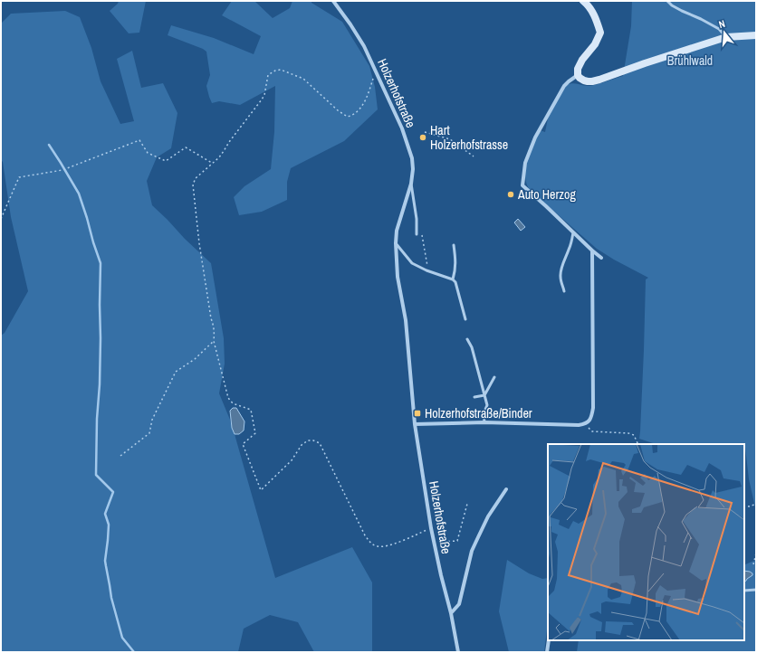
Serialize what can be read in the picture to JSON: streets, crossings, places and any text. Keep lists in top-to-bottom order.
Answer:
{
  "streets": {
    "street": ["Holzerhofstraße"]
  },
  "parks": ["Brühlwald"],
  "places": {
    "other": ["Hart Holzerhofstrasse", "Auto Herzog"],
    "transit": ["Holzerhofstraße/Binder"]
  },
  "north": "top"
}
